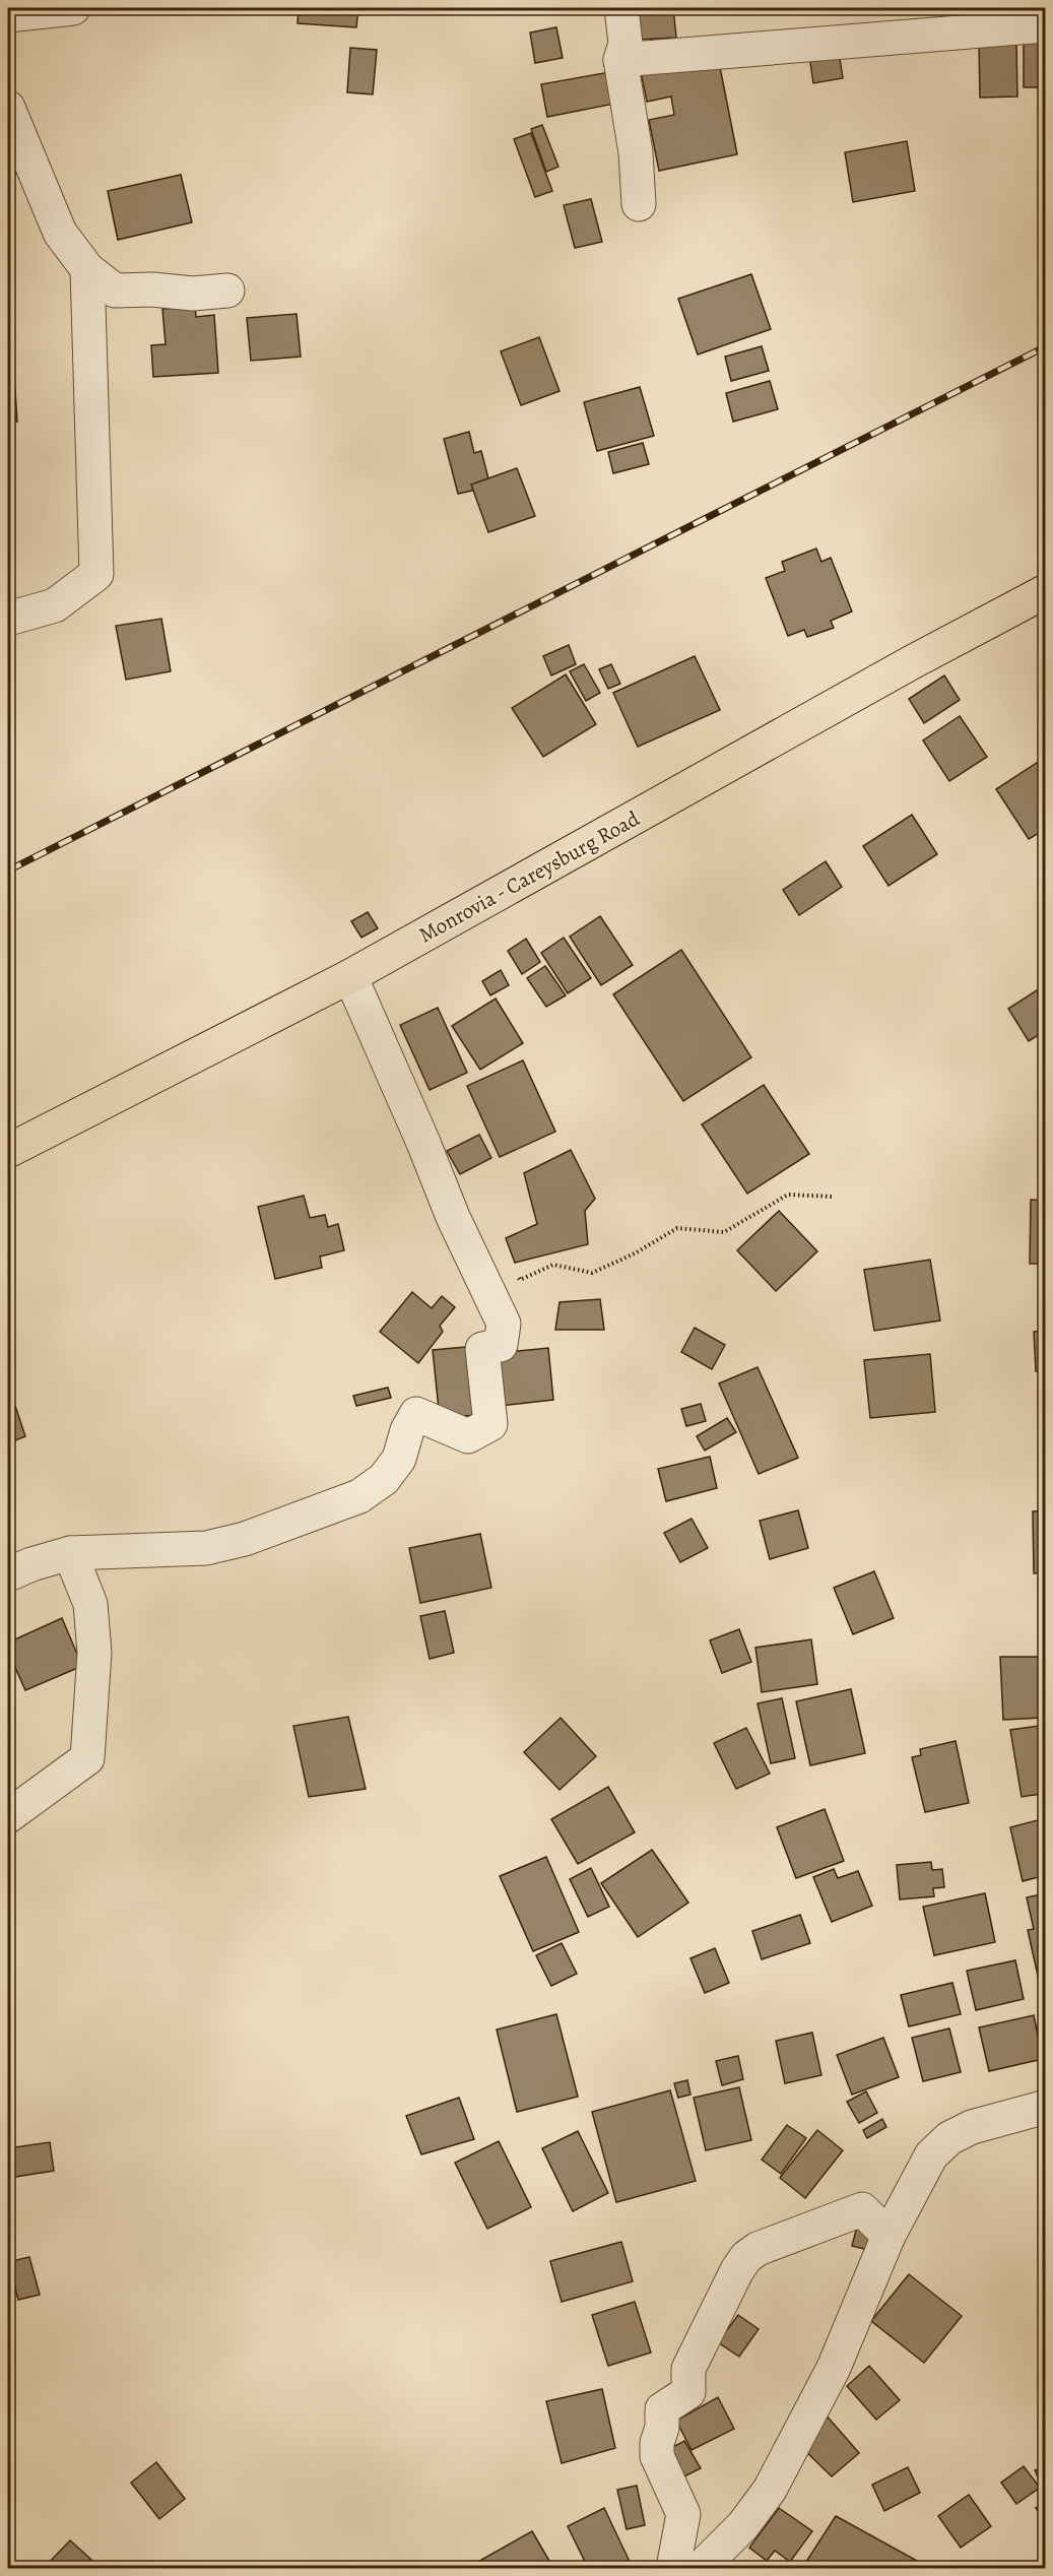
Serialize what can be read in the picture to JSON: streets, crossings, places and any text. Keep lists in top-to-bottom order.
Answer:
{
  "streets": {
    "main road": ["Monrovia - Careysburg Road"]
  }
}
